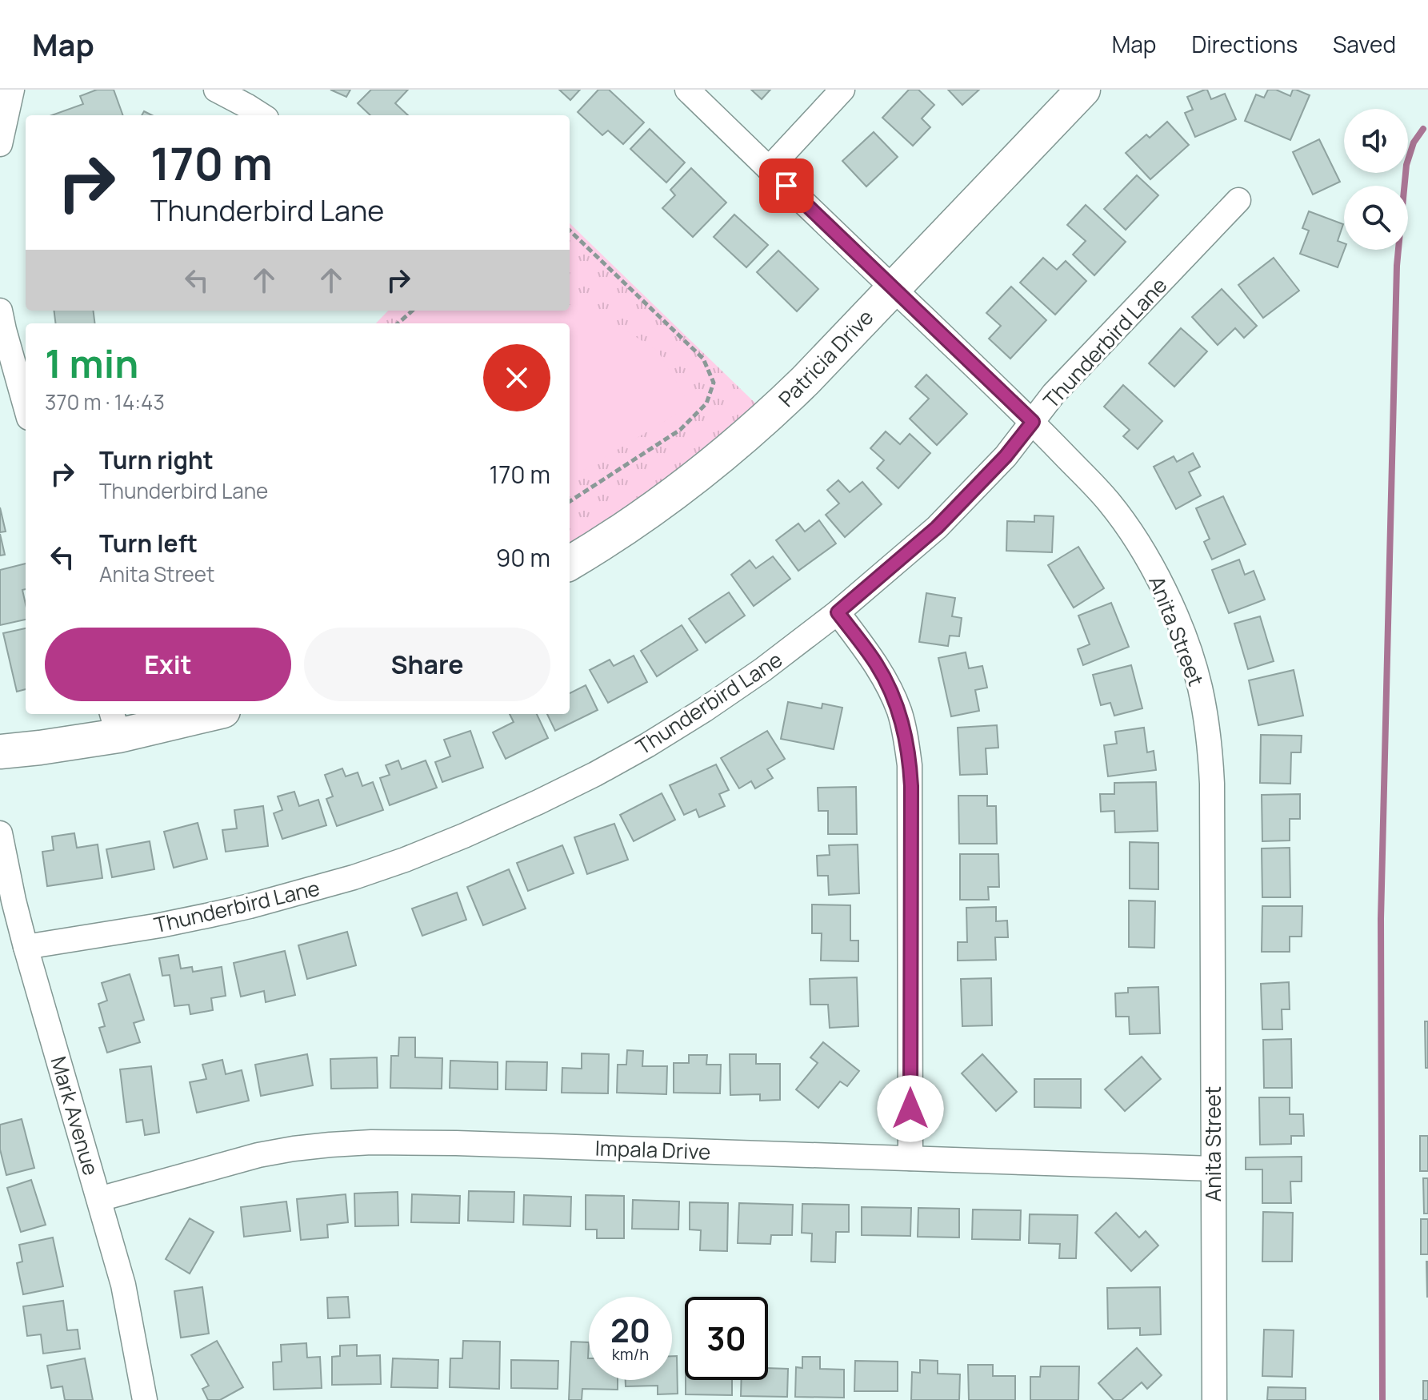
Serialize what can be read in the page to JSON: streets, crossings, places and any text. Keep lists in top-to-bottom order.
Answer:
{
  "streets": {
    "street": [
      "Thunderbird Lane",
      "Patricia Drive",
      "Anita Street",
      "Mark Avenue",
      "Impala Drive"
    ]
  },
  "crossings": [
    ["Thunderbird Lane", "Anita Street"],
    ["Thunderbird Lane", "Mark Avenue"],
    ["Patricia Drive", "Anita Street"],
    ["Anita Street", "Impala Drive"],
    ["Mark Avenue", "Impala Drive"]
  ],
  "page": {
    "header": "Map",
    "nav": ["Map", "Directions", "Saved"],
    "turn": ["170 m", "Thunderbird Lane"],
    "heading": ["1 min", "370 m · 14:43"],
    "list": [
      {
        "name": "Turn right",
        "note": "Thunderbird Lane",
        "value": "170 m"
      },
      {
        "name": "Turn left",
        "note": "Anita Street",
        "value": "90 m"
      }
    ],
    "buttons": ["Exit", "Share"],
    "speed": "20 km/h",
    "limit": "30"
  }
}
